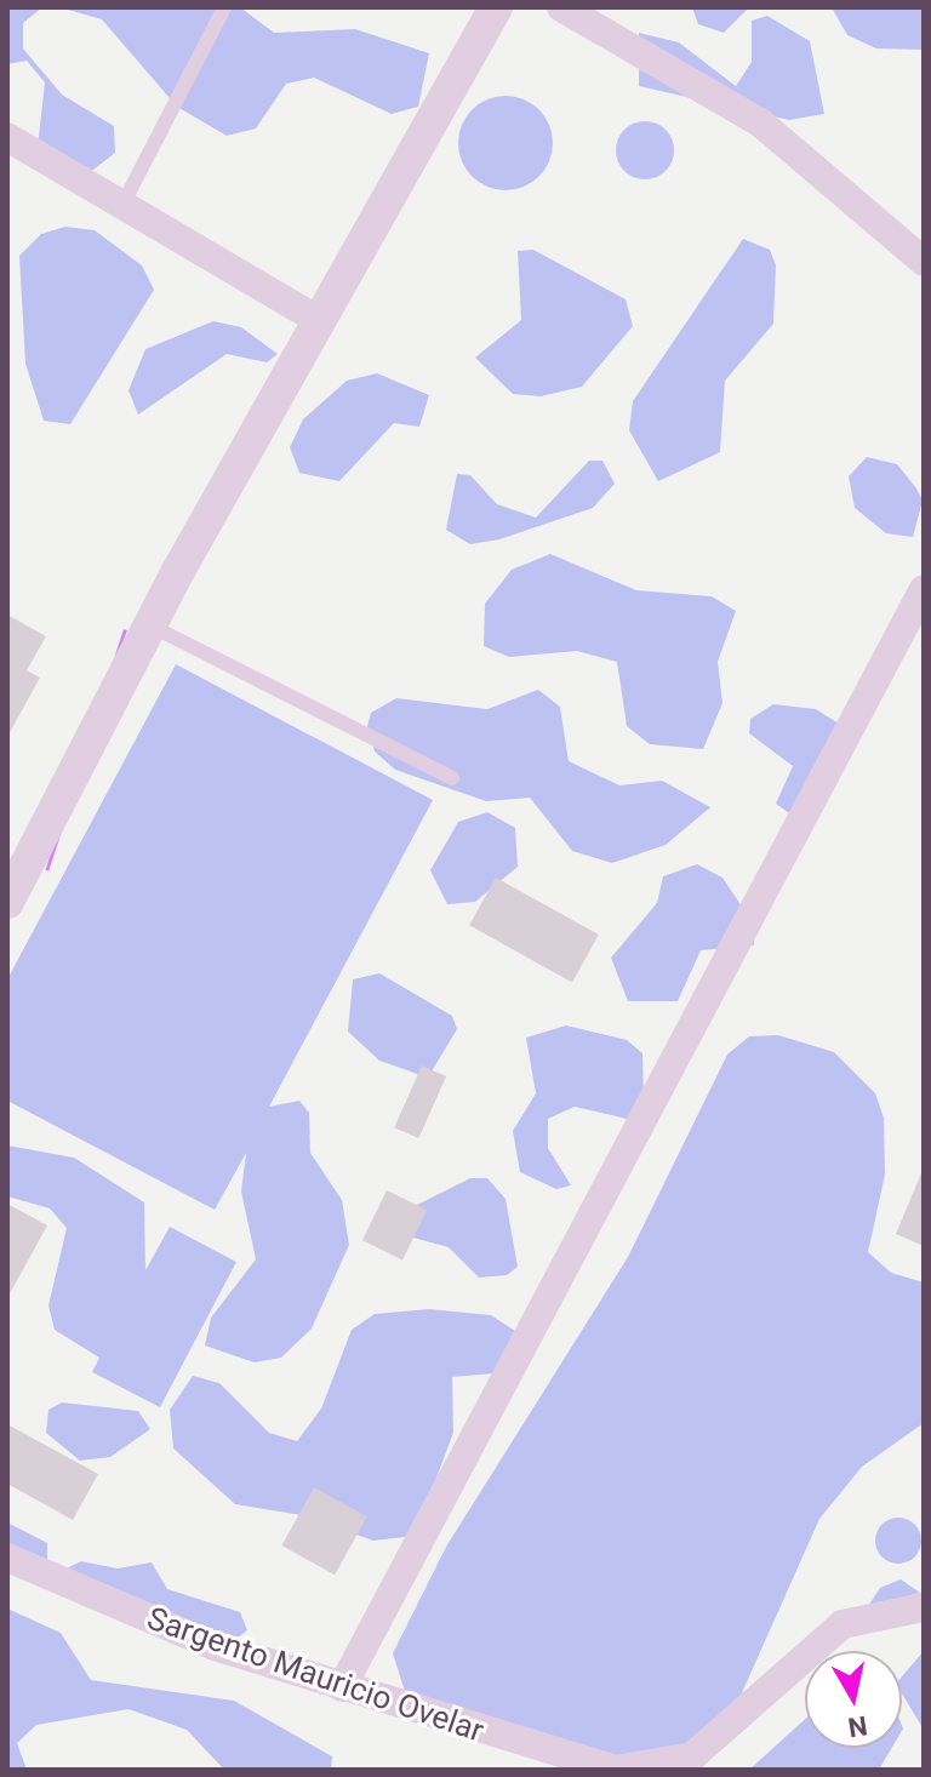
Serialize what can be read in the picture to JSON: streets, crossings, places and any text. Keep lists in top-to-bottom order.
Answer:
{
  "streets": {
    "street": ["Sargento Mauricio Ovelar"]
  },
  "north": "bottom"
}
